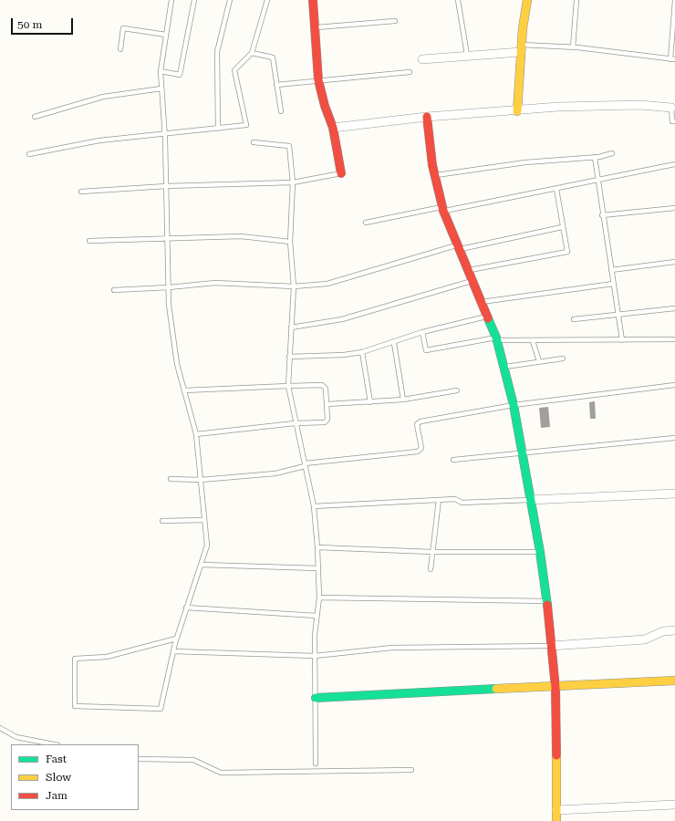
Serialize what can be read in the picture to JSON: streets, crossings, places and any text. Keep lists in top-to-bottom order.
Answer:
{
  "legend": ["Fast", "Slow", "Jam"],
  "scale_bar": "50 m"
}
